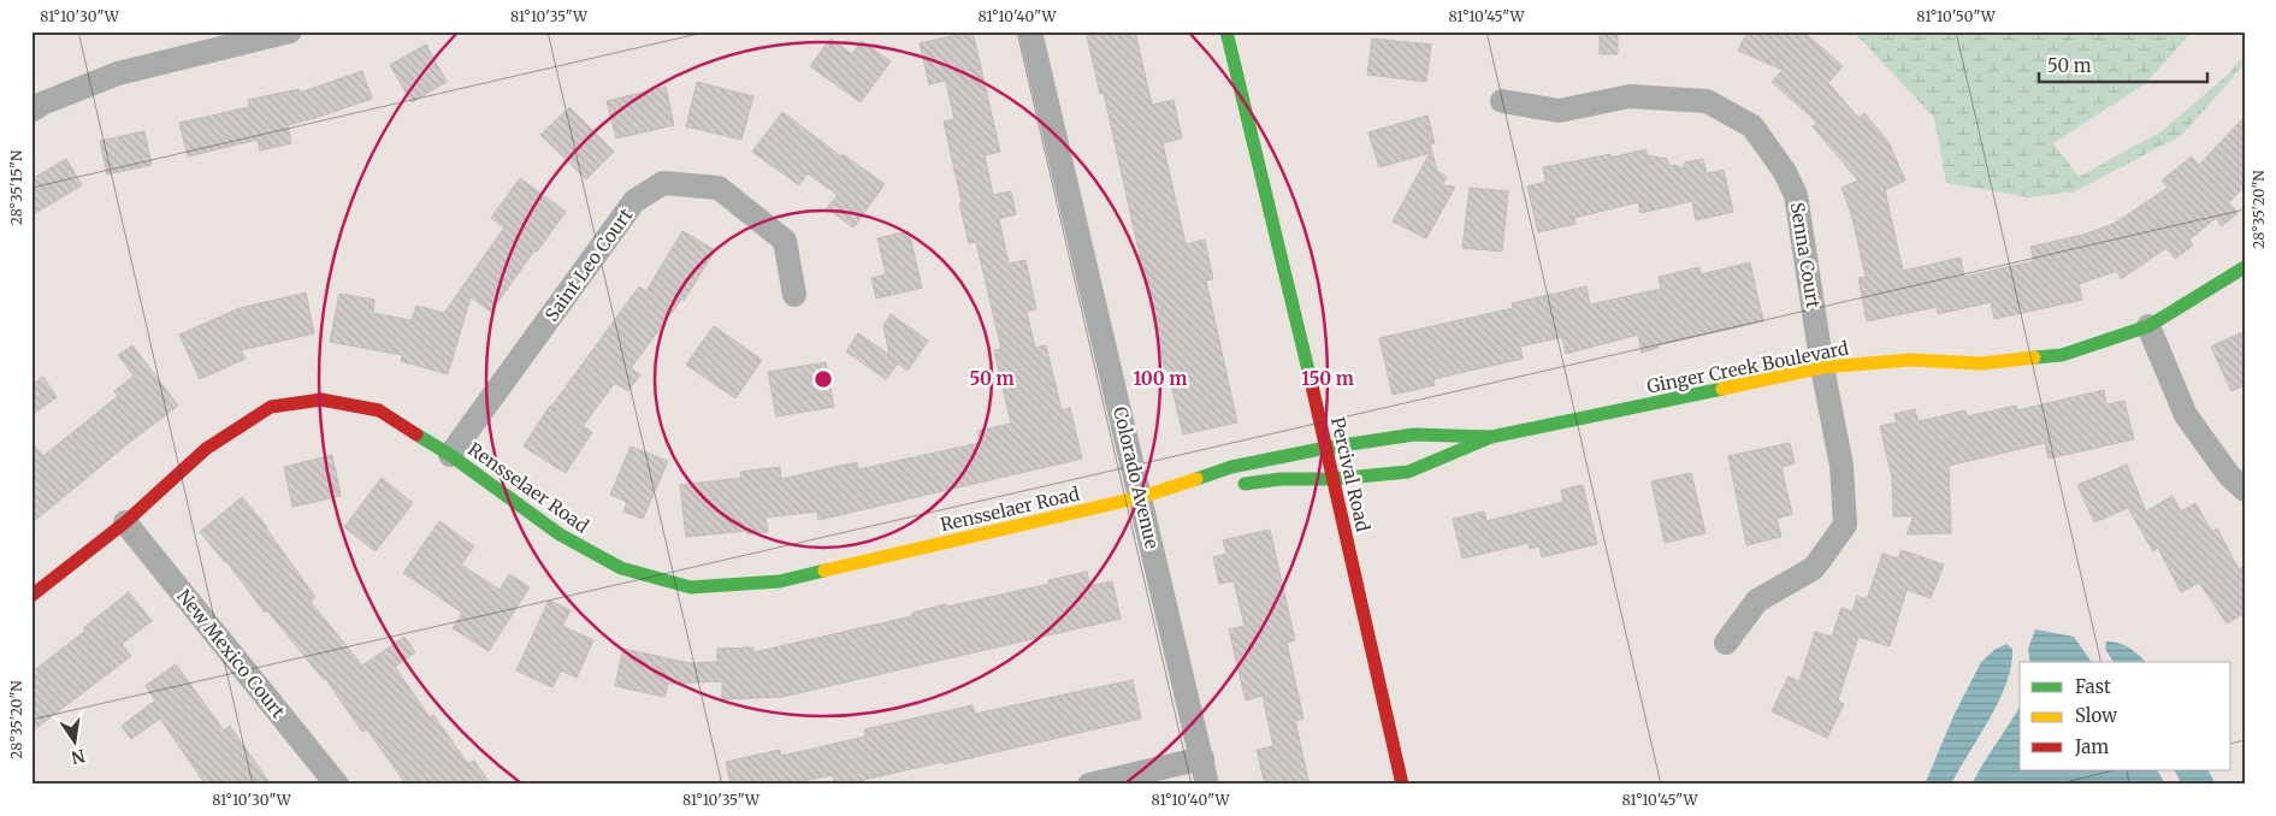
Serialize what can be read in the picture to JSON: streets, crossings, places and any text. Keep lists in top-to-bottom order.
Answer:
{
  "streets": {
    "street": [
      "Senna Court",
      "Saint Leo Court",
      "Ginger Creek Boulevard",
      "Percival Road",
      "Colorado Avenue",
      "Rensselaer Road",
      "New Mexico Court"
    ]
  },
  "crossings": [
    ["Senna Court", "Ginger Creek Boulevard"],
    ["Saint Leo Court", "Rensselaer Road"],
    ["Ginger Creek Boulevard", "Percival Road"],
    ["Ginger Creek Boulevard", "Rensselaer Road"],
    ["Percival Road", "Rensselaer Road"],
    ["Colorado Avenue", "Rensselaer Road"],
    ["Rensselaer Road", "New Mexico Court"]
  ],
  "legend": ["Fast", "Slow", "Jam"],
  "scale_bar": "50 m",
  "north": "bottom",
  "coordinates": [
    "81°10'30\"W",
    "81°10'35\"W",
    "81°10'40\"W",
    "81°10'45\"W",
    "81°10'50\"W",
    "28°35'15\"N",
    "28°35'20\"N"
  ],
  "rings": ["50 m", "100 m", "150 m"]
}
